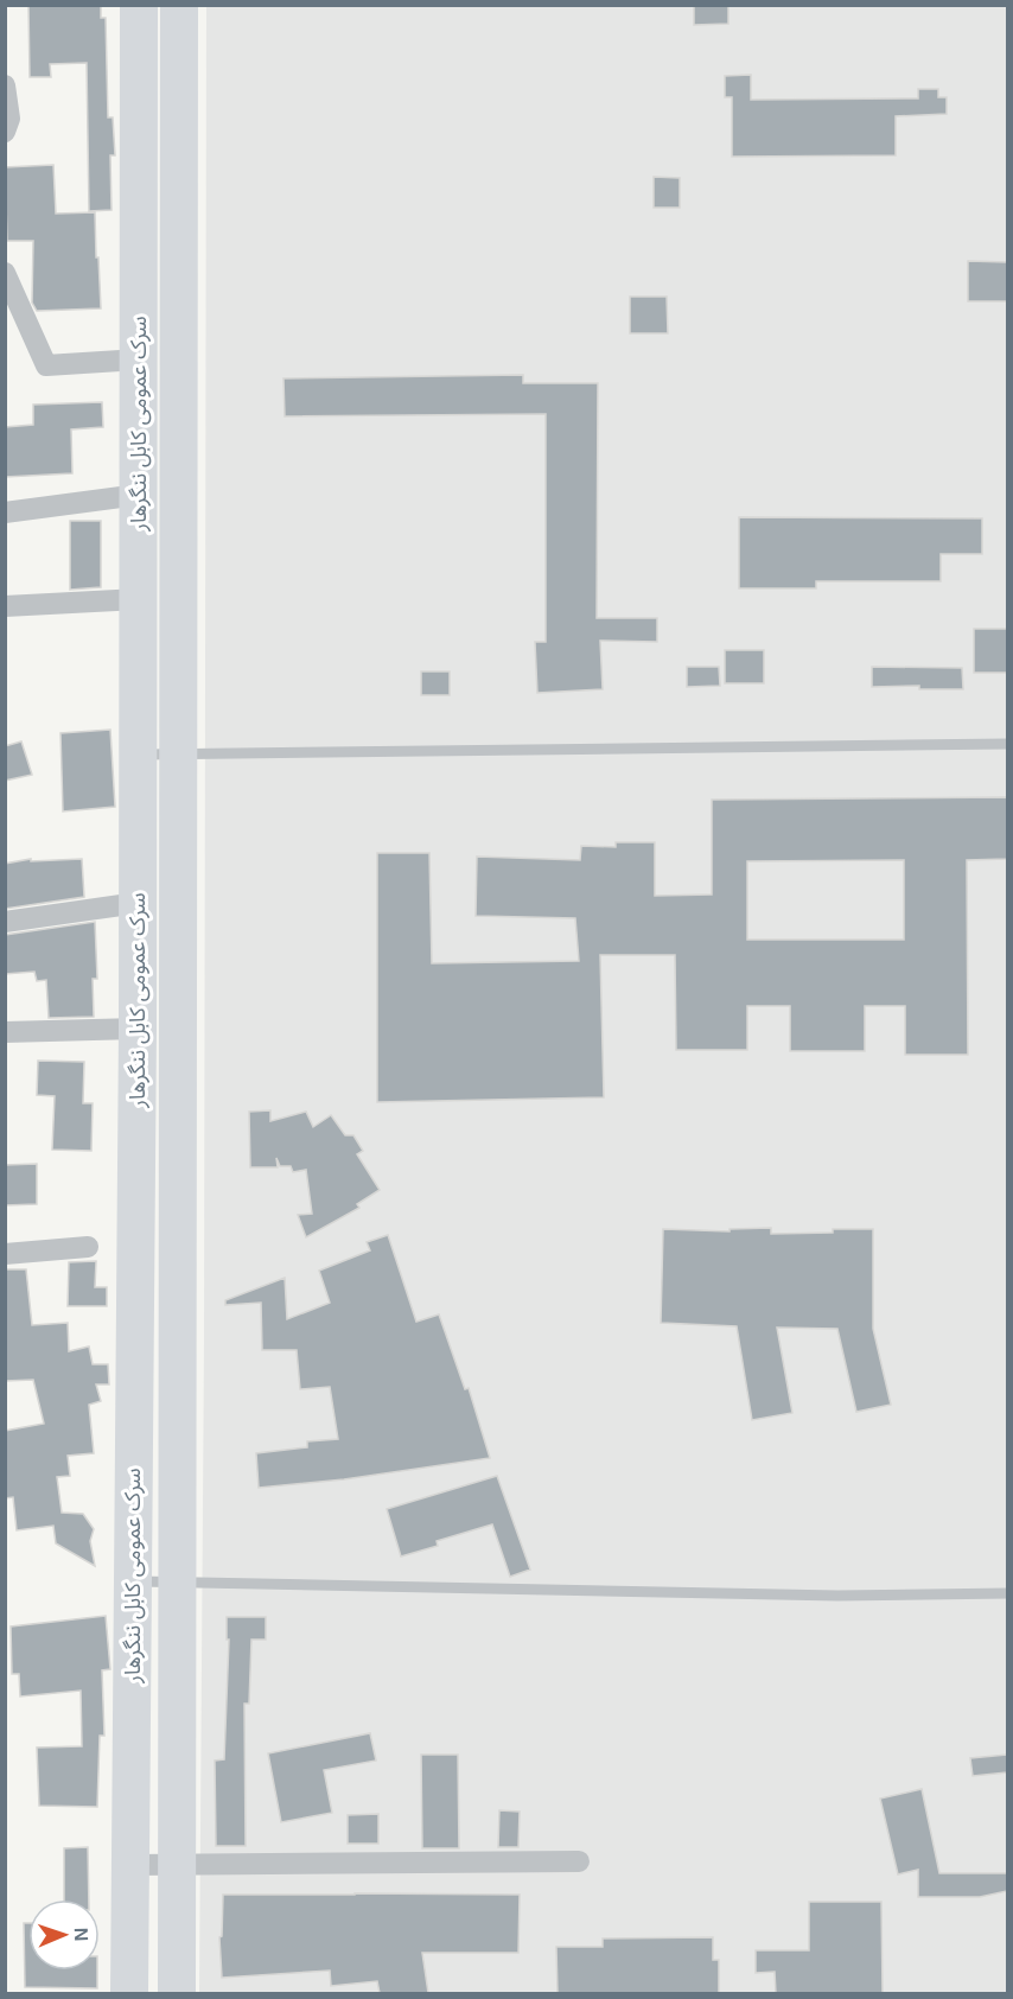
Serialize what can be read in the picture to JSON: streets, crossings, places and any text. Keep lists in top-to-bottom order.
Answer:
{
  "streets": {
    "highway": ["سرک عمومی کابل ننگرهار"]
  },
  "north": "right"
}
